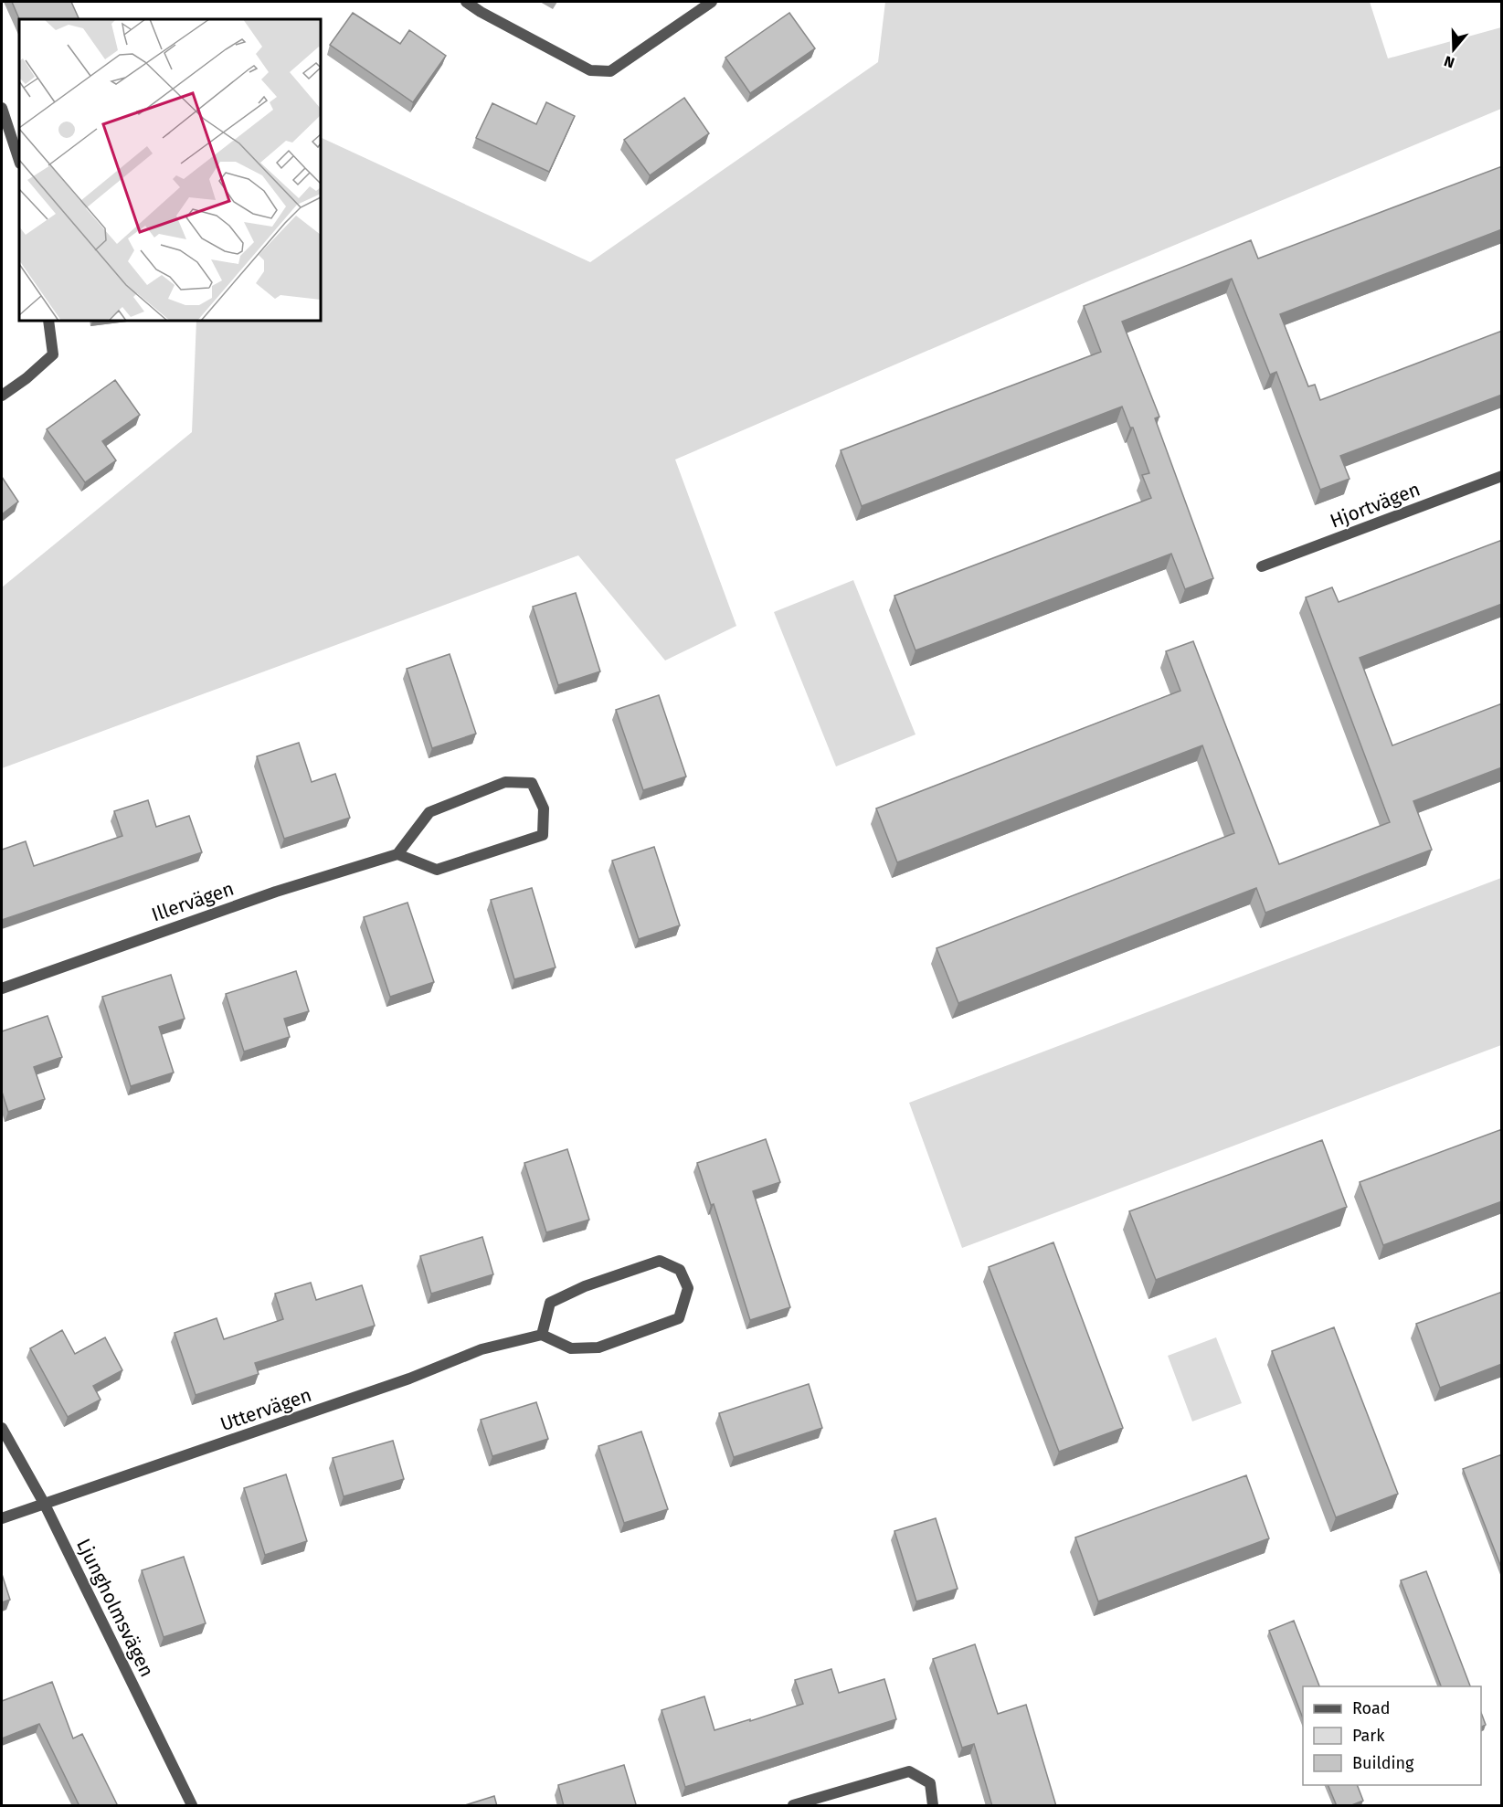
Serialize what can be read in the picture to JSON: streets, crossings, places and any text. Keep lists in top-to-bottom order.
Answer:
{
  "streets": {
    "street": [
      "Hjortvägen",
      "Illervägen",
      "Uttervägen",
      "Ljungholmsvägen"
    ]
  },
  "crossings": [
    ["Uttervägen", "Ljungholmsvägen"]
  ],
  "legend": ["Road", "Park", "Building"],
  "north": "bottom"
}
